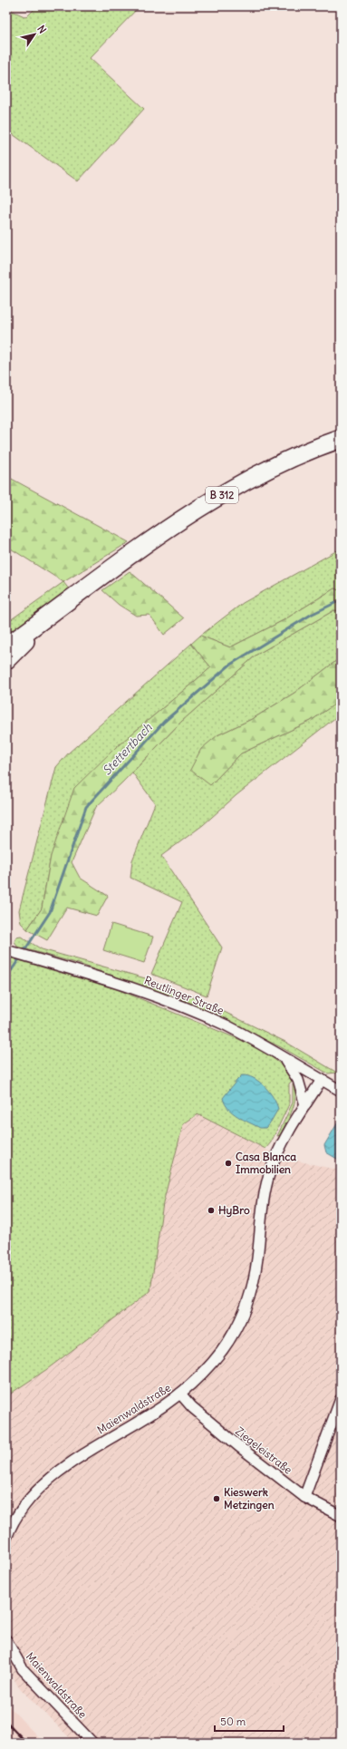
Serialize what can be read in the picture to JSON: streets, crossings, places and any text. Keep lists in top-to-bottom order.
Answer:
{
  "streets": {
    "highway": ["B 312"],
    "street": ["Reutlinger Straße", "Maienwaldstraße", "Ziegeleistraße"]
  },
  "crossings": [
    ["Reutlinger Straße", "Maienwaldstraße"],
    ["Maienwaldstraße", "Ziegeleistraße"]
  ],
  "water": ["Stettertbach"],
  "places": ["Casa Blanca Immobilien", "HyBro", "Kieswerk Metzingen"],
  "scale_bar": "50 m",
  "north": "top right"
}
